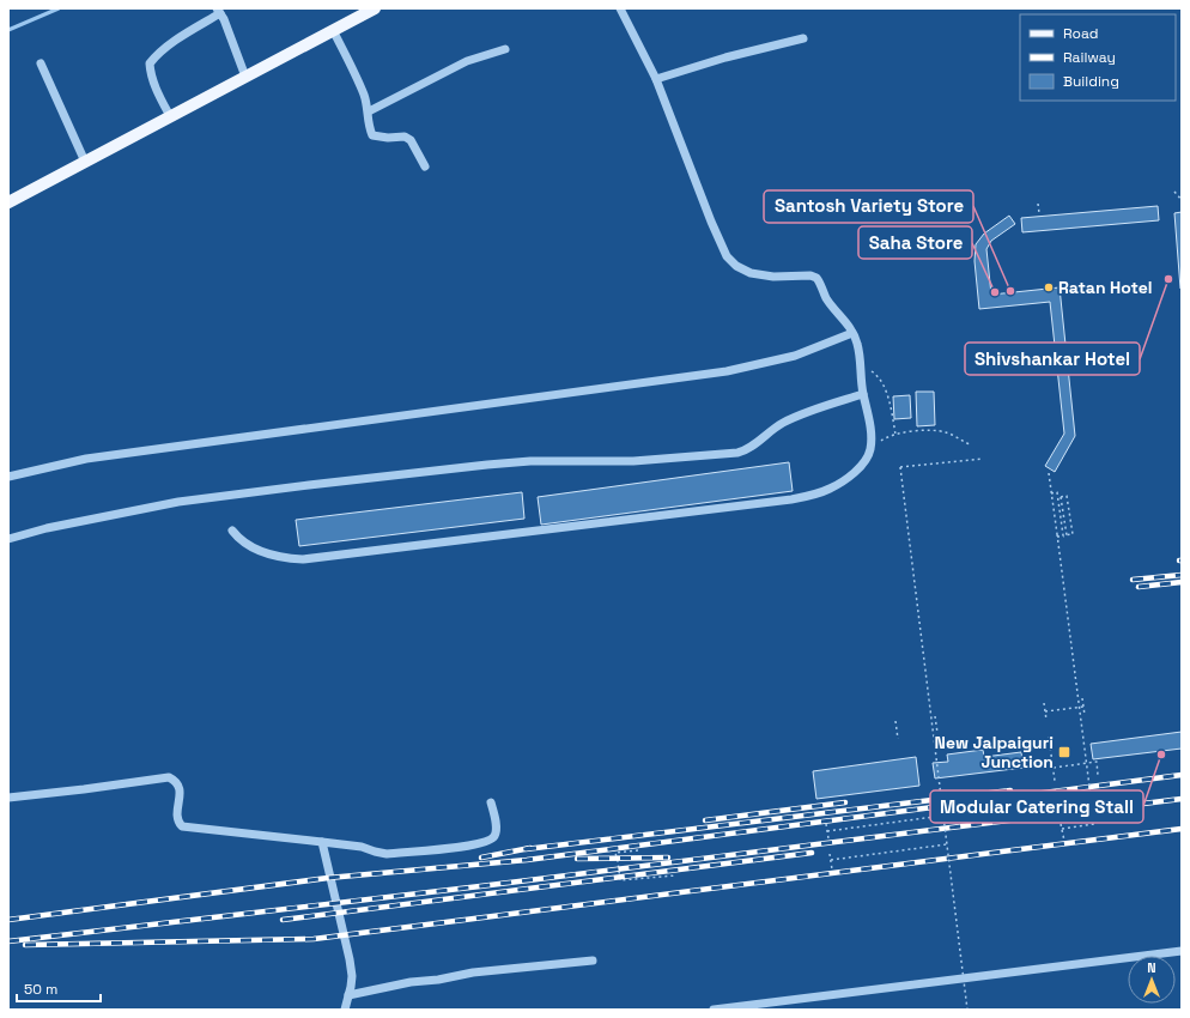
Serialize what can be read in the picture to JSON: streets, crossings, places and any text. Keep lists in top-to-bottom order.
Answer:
{
  "places": {
    "other": [
      "Shivshankar Hotel",
      "Ratan Hotel",
      "Santosh Variety Store",
      "Saha Store",
      "Modular Catering Stall"
    ],
    "transit": ["New Jalpaiguri Junction"]
  },
  "legend": ["Road", "Railway", "Building"],
  "scale_bar": "50 m",
  "north": "top"
}
